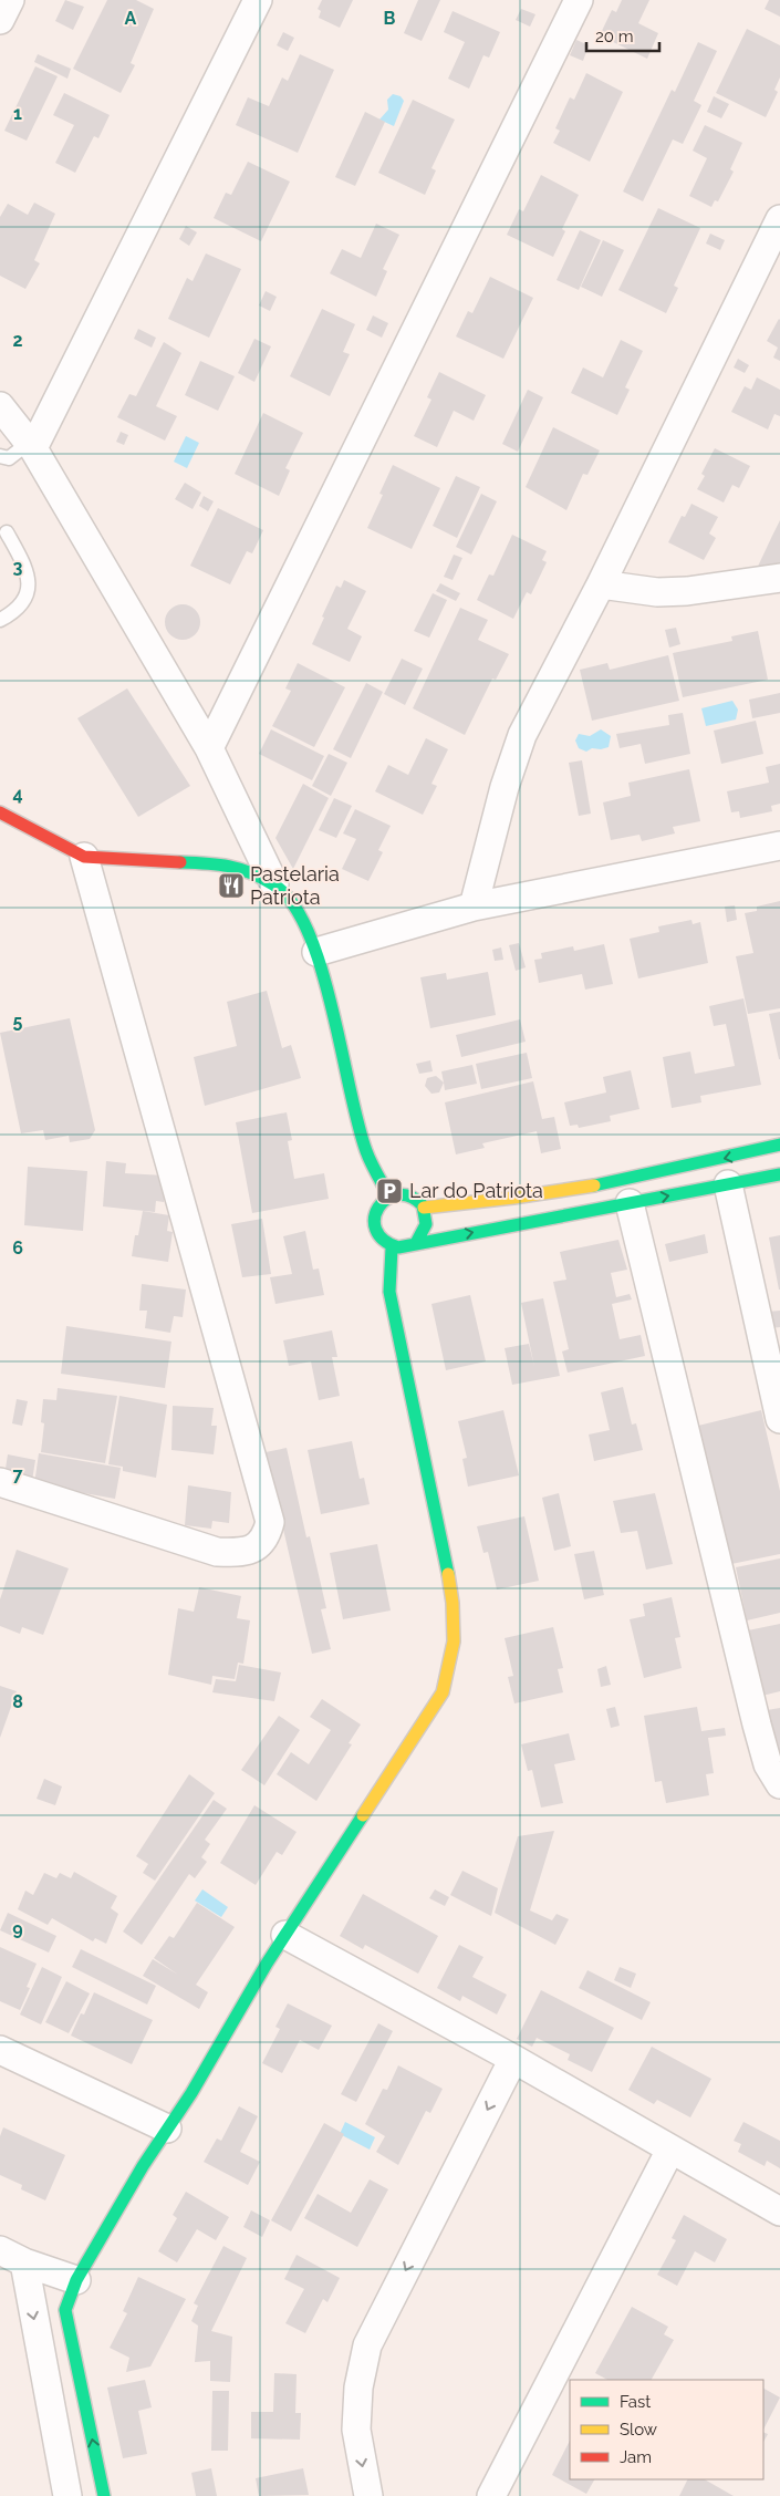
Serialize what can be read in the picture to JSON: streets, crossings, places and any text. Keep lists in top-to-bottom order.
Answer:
{
  "places": {
    "restaurant": ["Pastelaria Patriota"],
    "parking": ["Lar do Patriota"]
  },
  "legend": ["Fast", "Slow", "Jam"],
  "scale_bar": "20 m",
  "grid": {
    "columns": ["A", "B"],
    "rows": [
      "1",
      "2",
      "3",
      "4",
      "5",
      "6",
      "7",
      "8",
      "9"
    ]
  }
}
